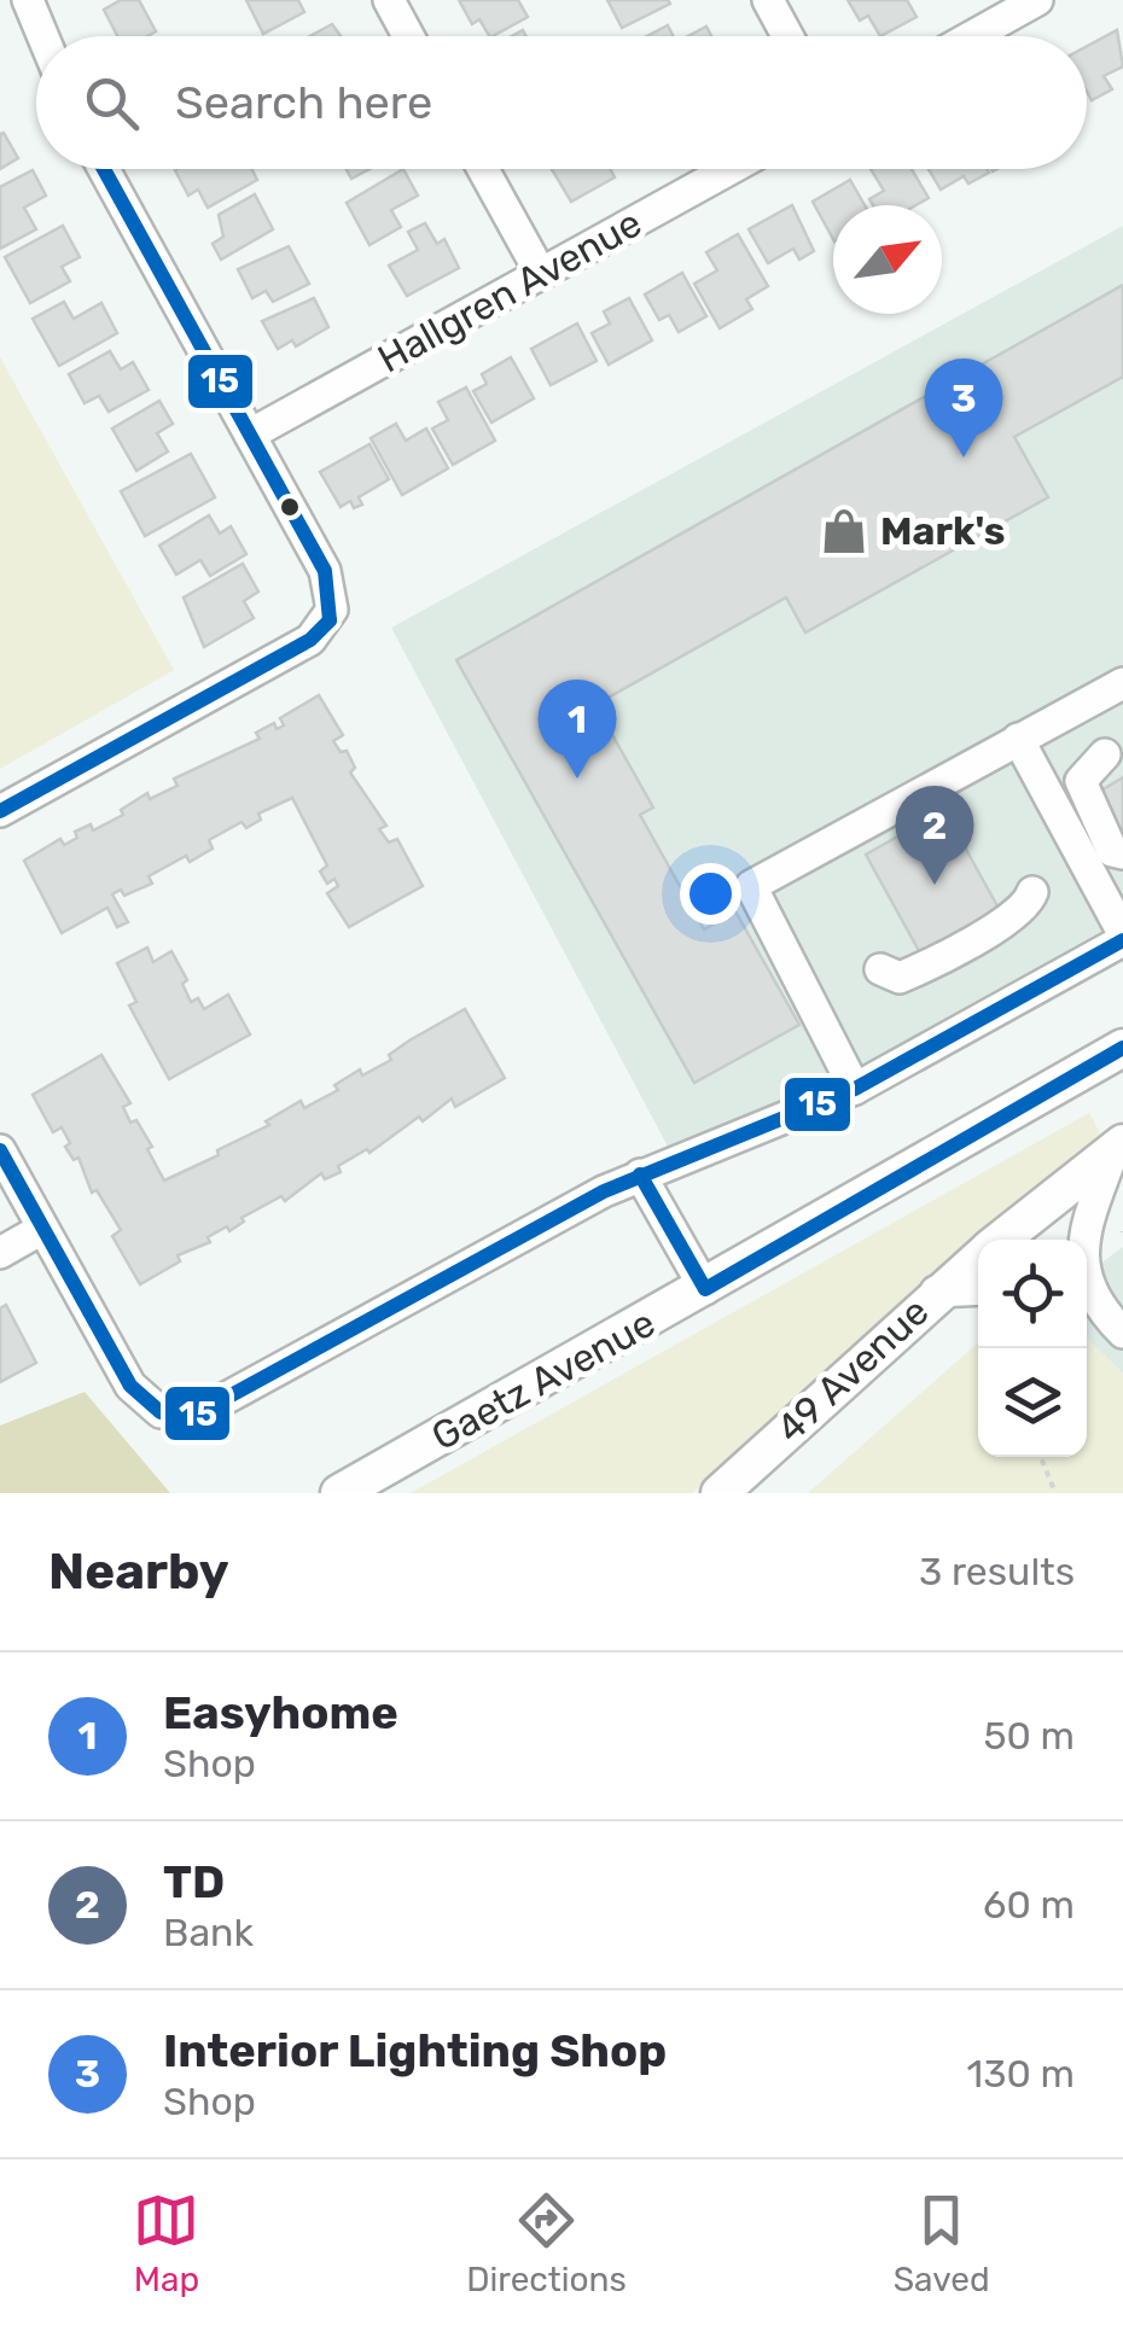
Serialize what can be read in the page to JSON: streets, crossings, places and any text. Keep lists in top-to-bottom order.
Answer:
{
  "streets": {
    "main road": ["49 Avenue", "Gaetz Avenue"],
    "street": ["Hallgren Avenue"]
  },
  "places": {
    "shop": ["Mark's"]
  },
  "lines": ["transit line 15"],
  "north": "top right",
  "page": {
    "search": "Search here",
    "pins": ["3", "1", "2"],
    "heading": ["Nearby", "3 results"],
    "list": [
      {
        "mark": "1",
        "name": "Easyhome",
        "note": "Shop",
        "value": "50 m"
      },
      {
        "mark": "2",
        "name": "TD",
        "note": "Bank",
        "value": "60 m"
      },
      {
        "mark": "3",
        "name": "Interior Lighting Shop",
        "note": "Shop",
        "value": "130 m"
      }
    ],
    "nav": ["Map", "Directions", "Saved"]
  }
}
